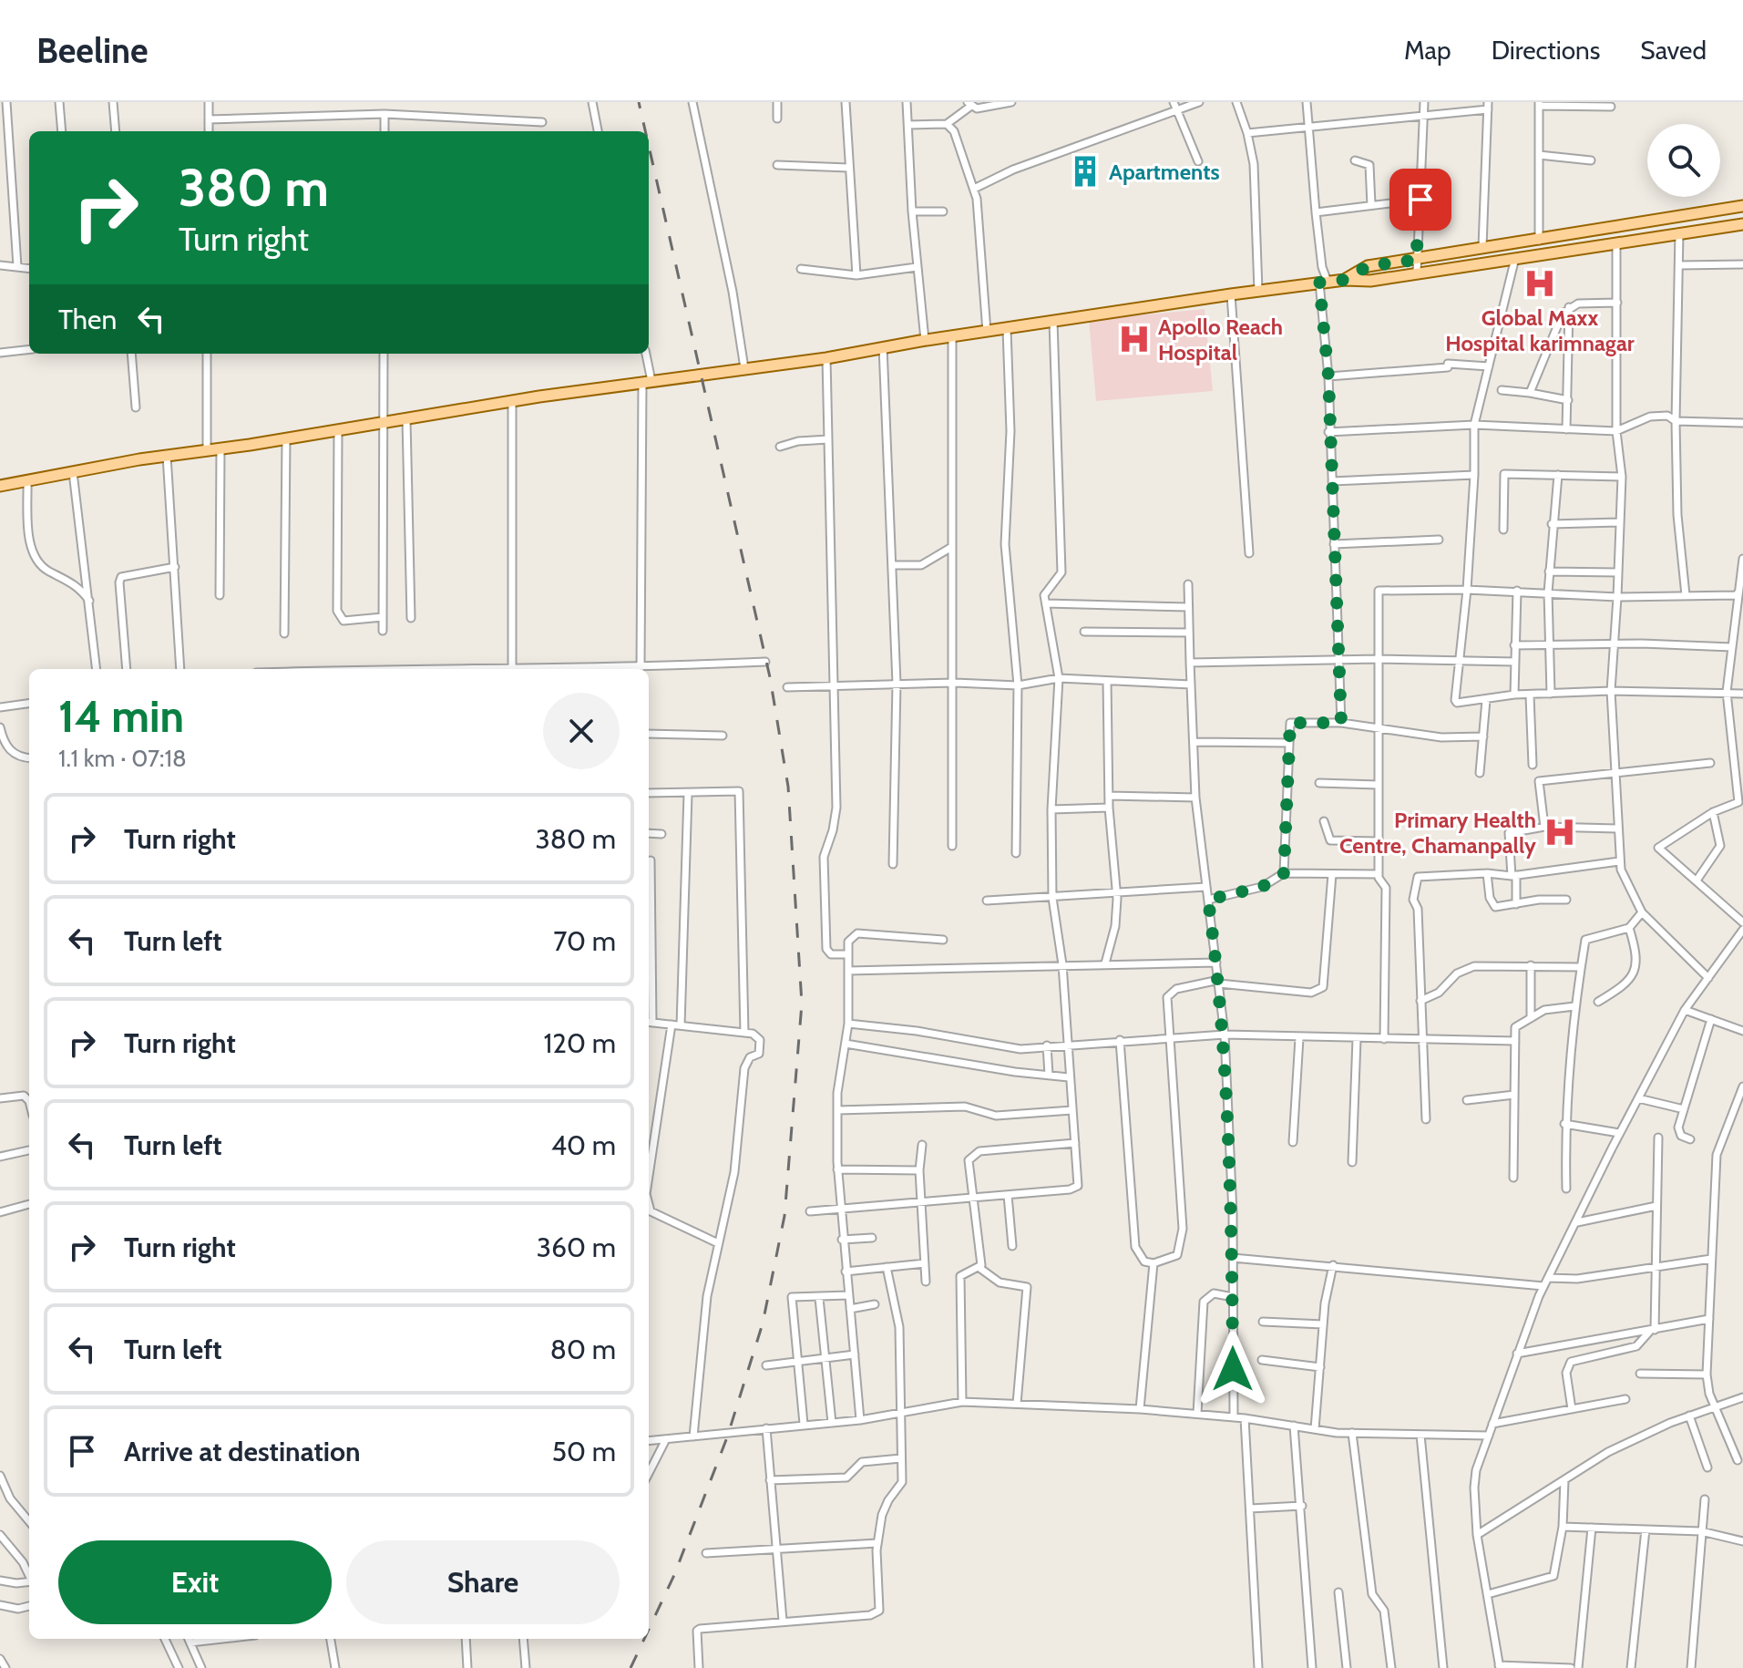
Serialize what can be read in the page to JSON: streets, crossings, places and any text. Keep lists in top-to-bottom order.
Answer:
{
  "places": {
    "building": ["Apartments"],
    "hospital": ["Global Maxx Hospital karimnagar", "Apollo Reach Hospital", "Primary Health Centre, Chamanpally"]
  },
  "page": {
    "header": "Beeline",
    "nav": ["Map", "Directions", "Saved"],
    "turn": ["380 m", "Turn right"],
    "then": "Then",
    "heading": ["14 min", "1.1 km · 07:18"],
    "list": [
      {
        "name": "Turn right",
        "value": "380 m"
      },
      {
        "name": "Turn left",
        "value": "70 m"
      },
      {
        "name": "Turn right",
        "value": "120 m"
      },
      {
        "name": "Turn left",
        "value": "40 m"
      },
      {
        "name": "Turn right",
        "value": "360 m"
      },
      {
        "name": "Turn left",
        "value": "80 m"
      },
      {
        "name": "Arrive at destination",
        "value": "50 m"
      }
    ],
    "buttons": ["Exit", "Share"]
  }
}
